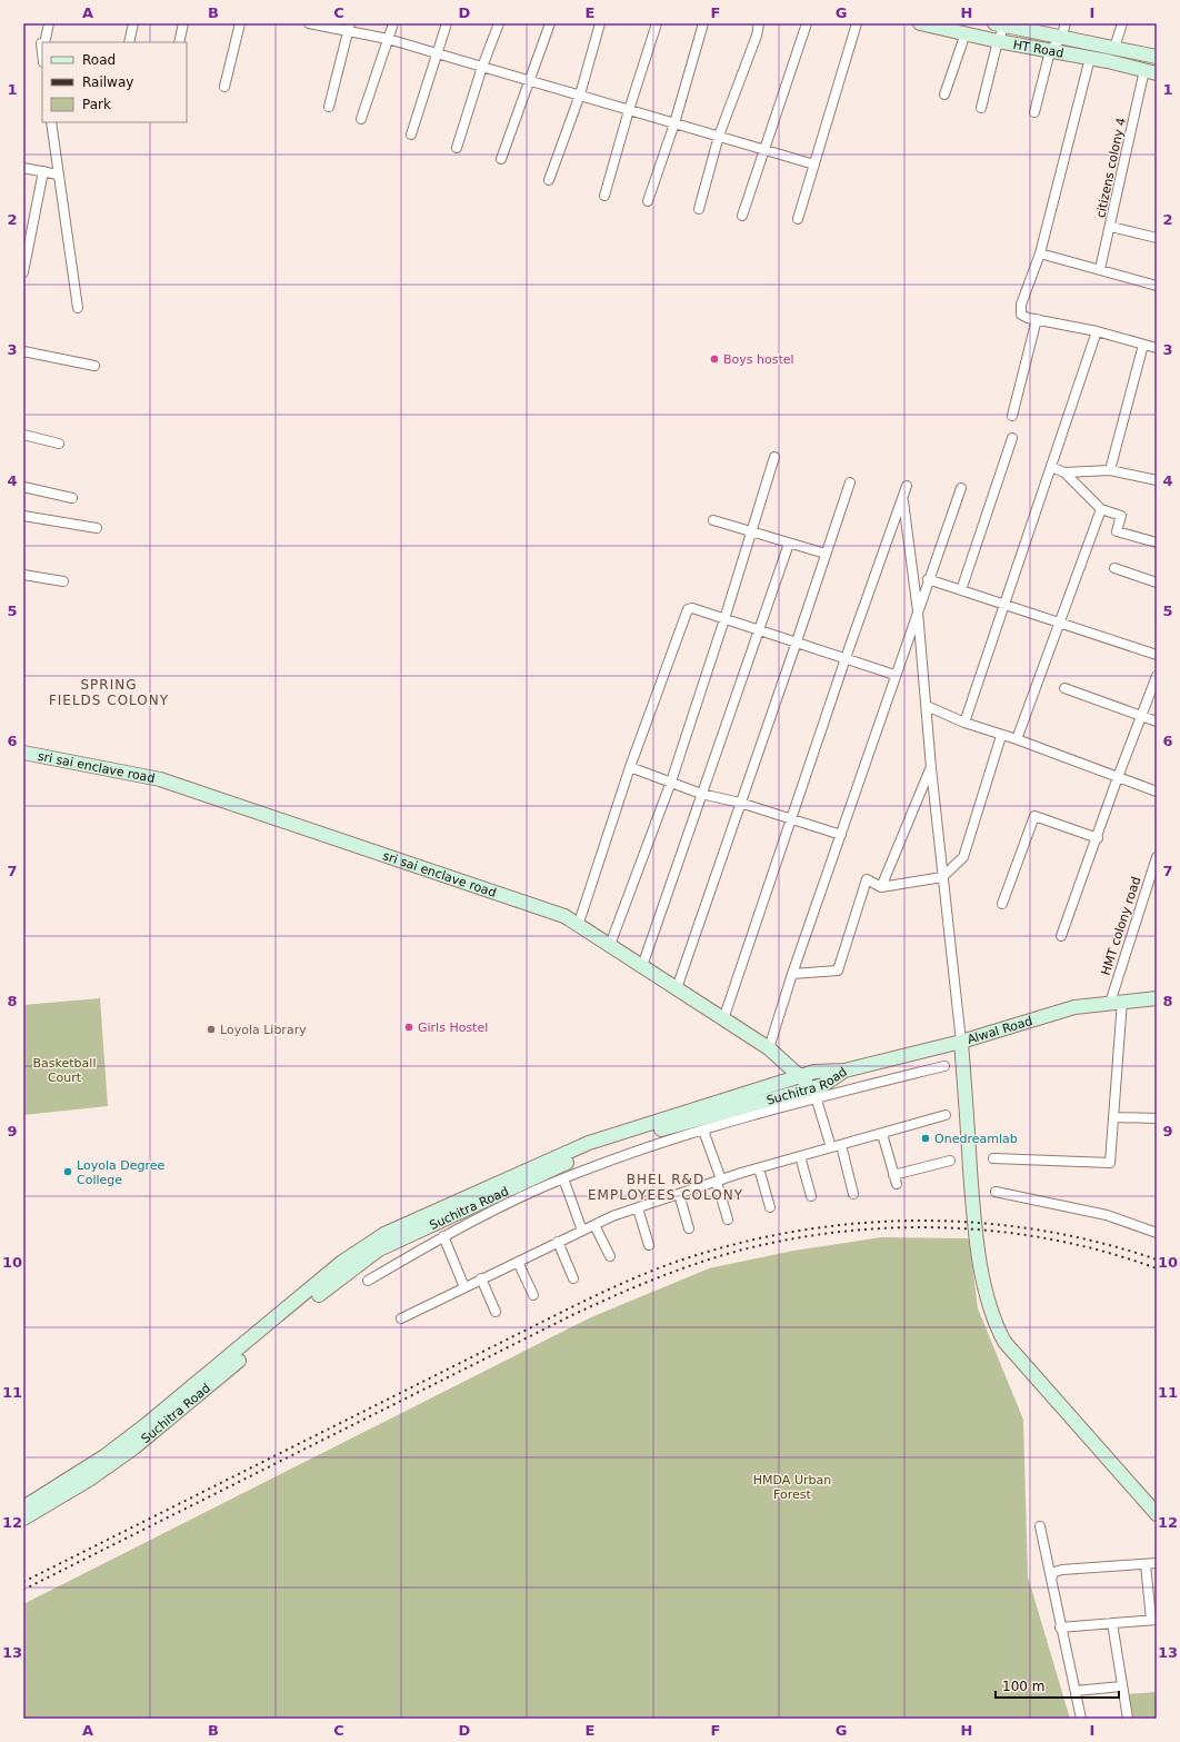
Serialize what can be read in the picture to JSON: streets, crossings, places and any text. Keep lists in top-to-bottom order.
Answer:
{
  "streets": {
    "main road": [
      "HT Road",
      "sri sai enclave road",
      "Alwal Road",
      "Suchitra Road"
    ],
    "street": ["citizens colony 4", "HMT colony road"]
  },
  "crossings": [
    ["HT Road", "citizens colony 4"],
    ["sri sai enclave road", "Suchitra Road"],
    ["HMT colony road", "Alwal Road"],
    ["Alwal Road", "Suchitra Road"]
  ],
  "districts": ["SPRING FIELDS COLONY", "BHEL R&D EMPLOYEES COLONY"],
  "parks": ["Basketball Court", "HMDA Urban Forest"],
  "places": [
    "Boys hostel",
    "Girls Hostel",
    "Loyola Library",
    "Onedreamlab",
    "Loyola Degree College"
  ],
  "legend": ["Road", "Railway", "Park"],
  "scale_bar": "100 m",
  "grid": {
    "columns": [
      "A",
      "B",
      "C",
      "D",
      "E",
      "F",
      "G",
      "H",
      "I"
    ],
    "rows": [
      "1",
      "2",
      "3",
      "4",
      "5",
      "6",
      "7",
      "8",
      "9",
      "10",
      "11",
      "12",
      "13"
    ]
  }
}
